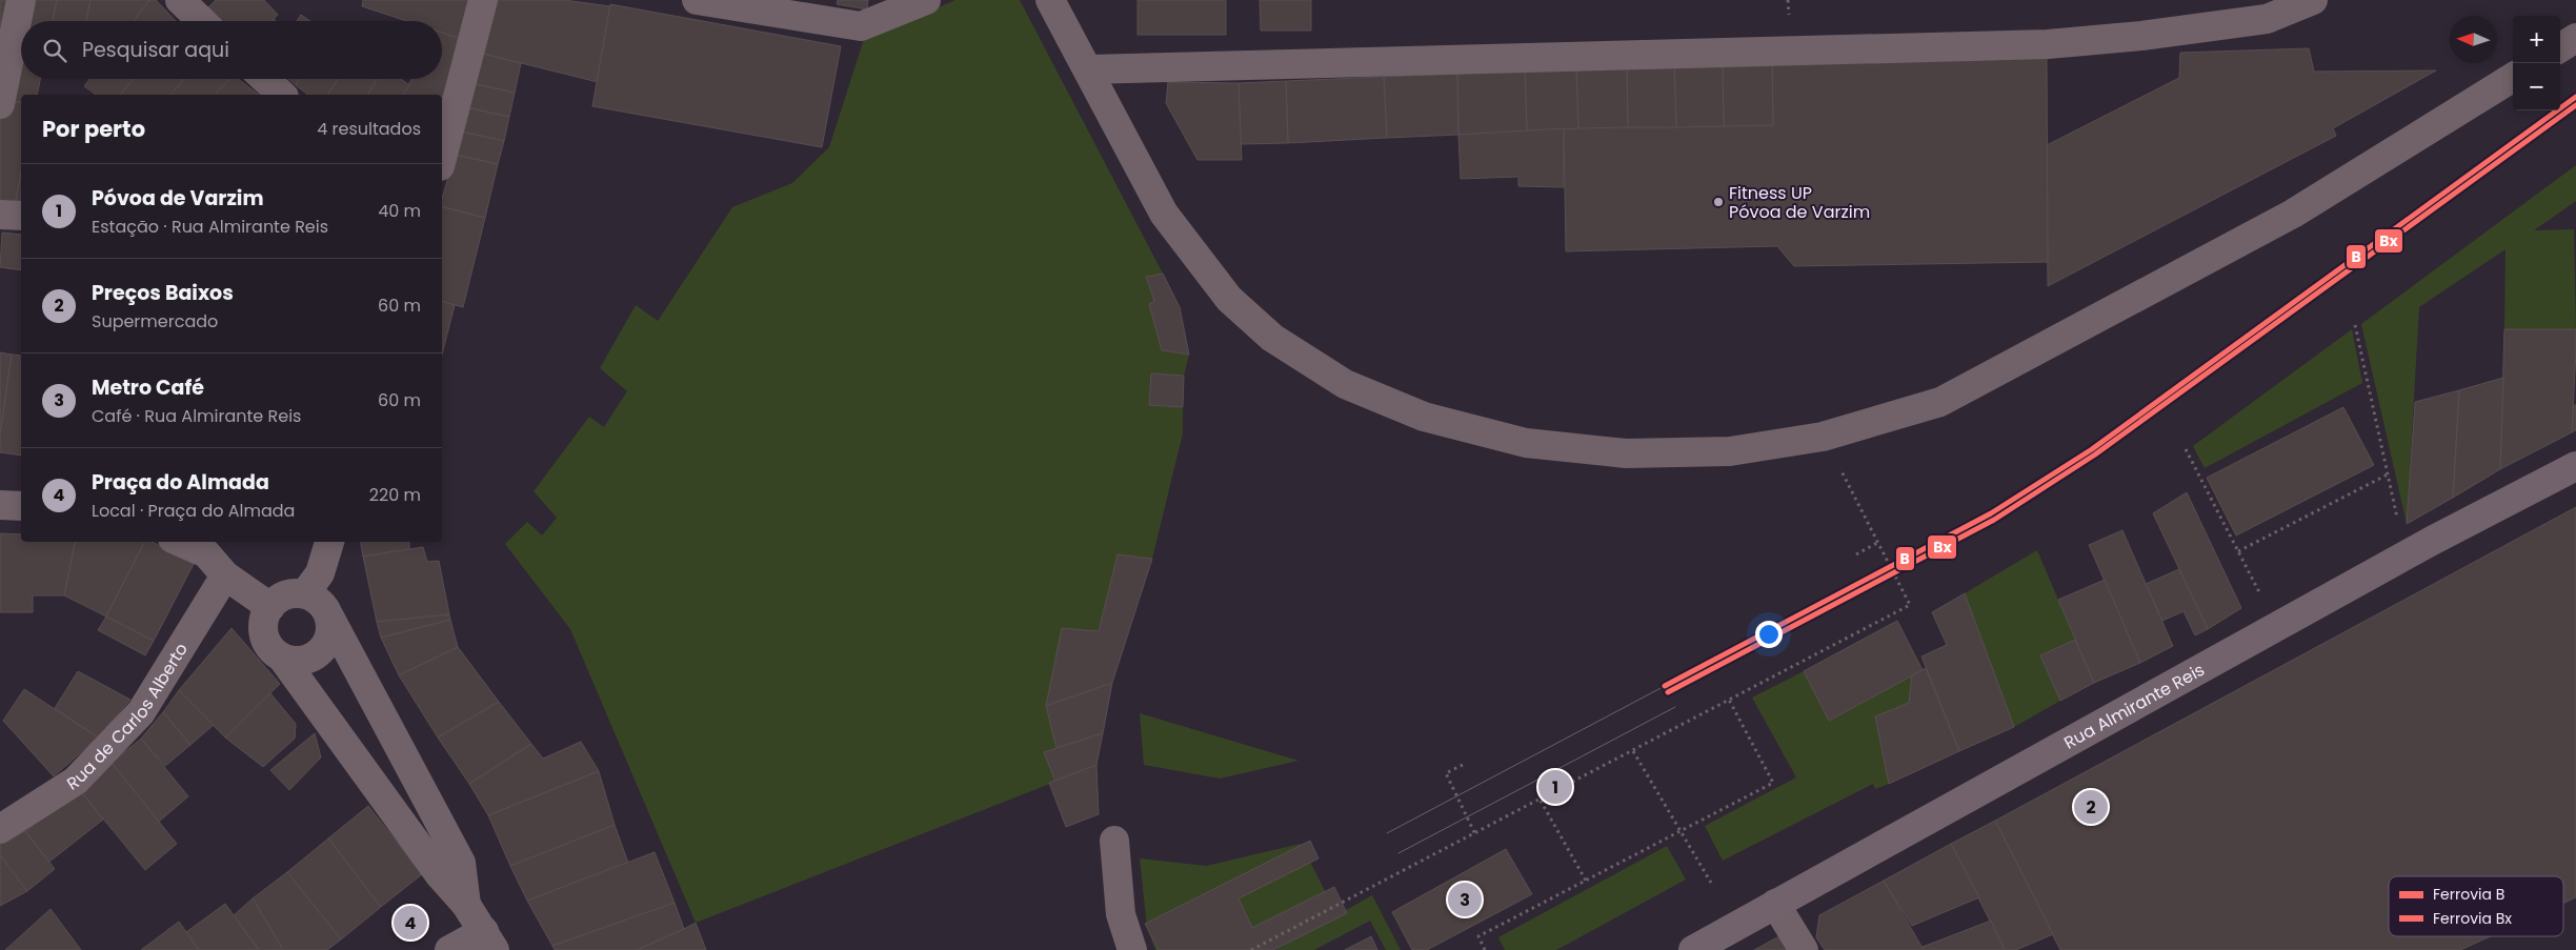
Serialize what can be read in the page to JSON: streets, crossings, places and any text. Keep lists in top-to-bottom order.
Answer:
{
  "streets": {
    "main road": ["Rua Almirante Reis"],
    "street": ["Rua de Carlos Alberto"]
  },
  "places": ["Fitness UP Póvoa de Varzim"],
  "lines": ["rail line B", "rail line Bx"],
  "legend": ["Ferrovia B", "Ferrovia Bx"],
  "north": "left",
  "page": {
    "map_buttons": ["+", "−"],
    "search": "Pesquisar aqui",
    "heading": ["Por perto", "4 resultados"],
    "list": [
      {
        "mark": "1",
        "name": "Póvoa de Varzim",
        "note": "Estação · Rua Almirante Reis",
        "value": "40 m"
      },
      {
        "mark": "2",
        "name": "Preços Baixos",
        "note": "Supermercado",
        "value": "60 m"
      },
      {
        "mark": "3",
        "name": "Metro Café",
        "note": "Café · Rua Almirante Reis",
        "value": "60 m"
      },
      {
        "mark": "4",
        "name": "Praça do Almada",
        "note": "Local · Praça do Almada",
        "value": "220 m"
      }
    ],
    "pins": [
      "1",
      "2",
      "3",
      "4"
    ]
  }
}
